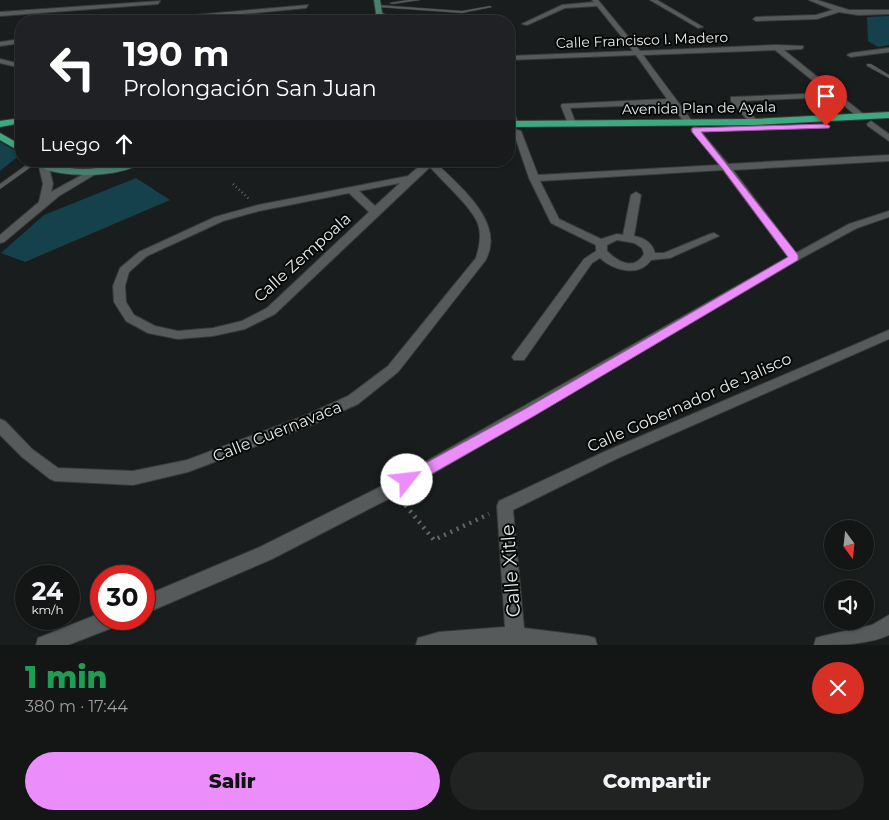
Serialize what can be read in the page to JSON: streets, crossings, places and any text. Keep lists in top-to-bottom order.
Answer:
{
  "streets": {
    "main road": ["Avenida Plan de Ayala"],
    "street": [
      "Calle Francisco I. Madero",
      "Calle Zempoala",
      "Calle Gobernador de Jalisco",
      "Calle Cuernavaca",
      "Calle Xitle"
    ]
  },
  "crossings": [
    ["Calle Gobernador de Jalisco", "Calle Xitle"]
  ],
  "north": "bottom",
  "page": {
    "turn": ["190 m", "Prolongación San Juan"],
    "then": "Luego",
    "speed": "24 km/h",
    "limit": "30",
    "heading": ["1 min", "380 m · 17:44"],
    "buttons": ["Salir", "Compartir"]
  }
}
